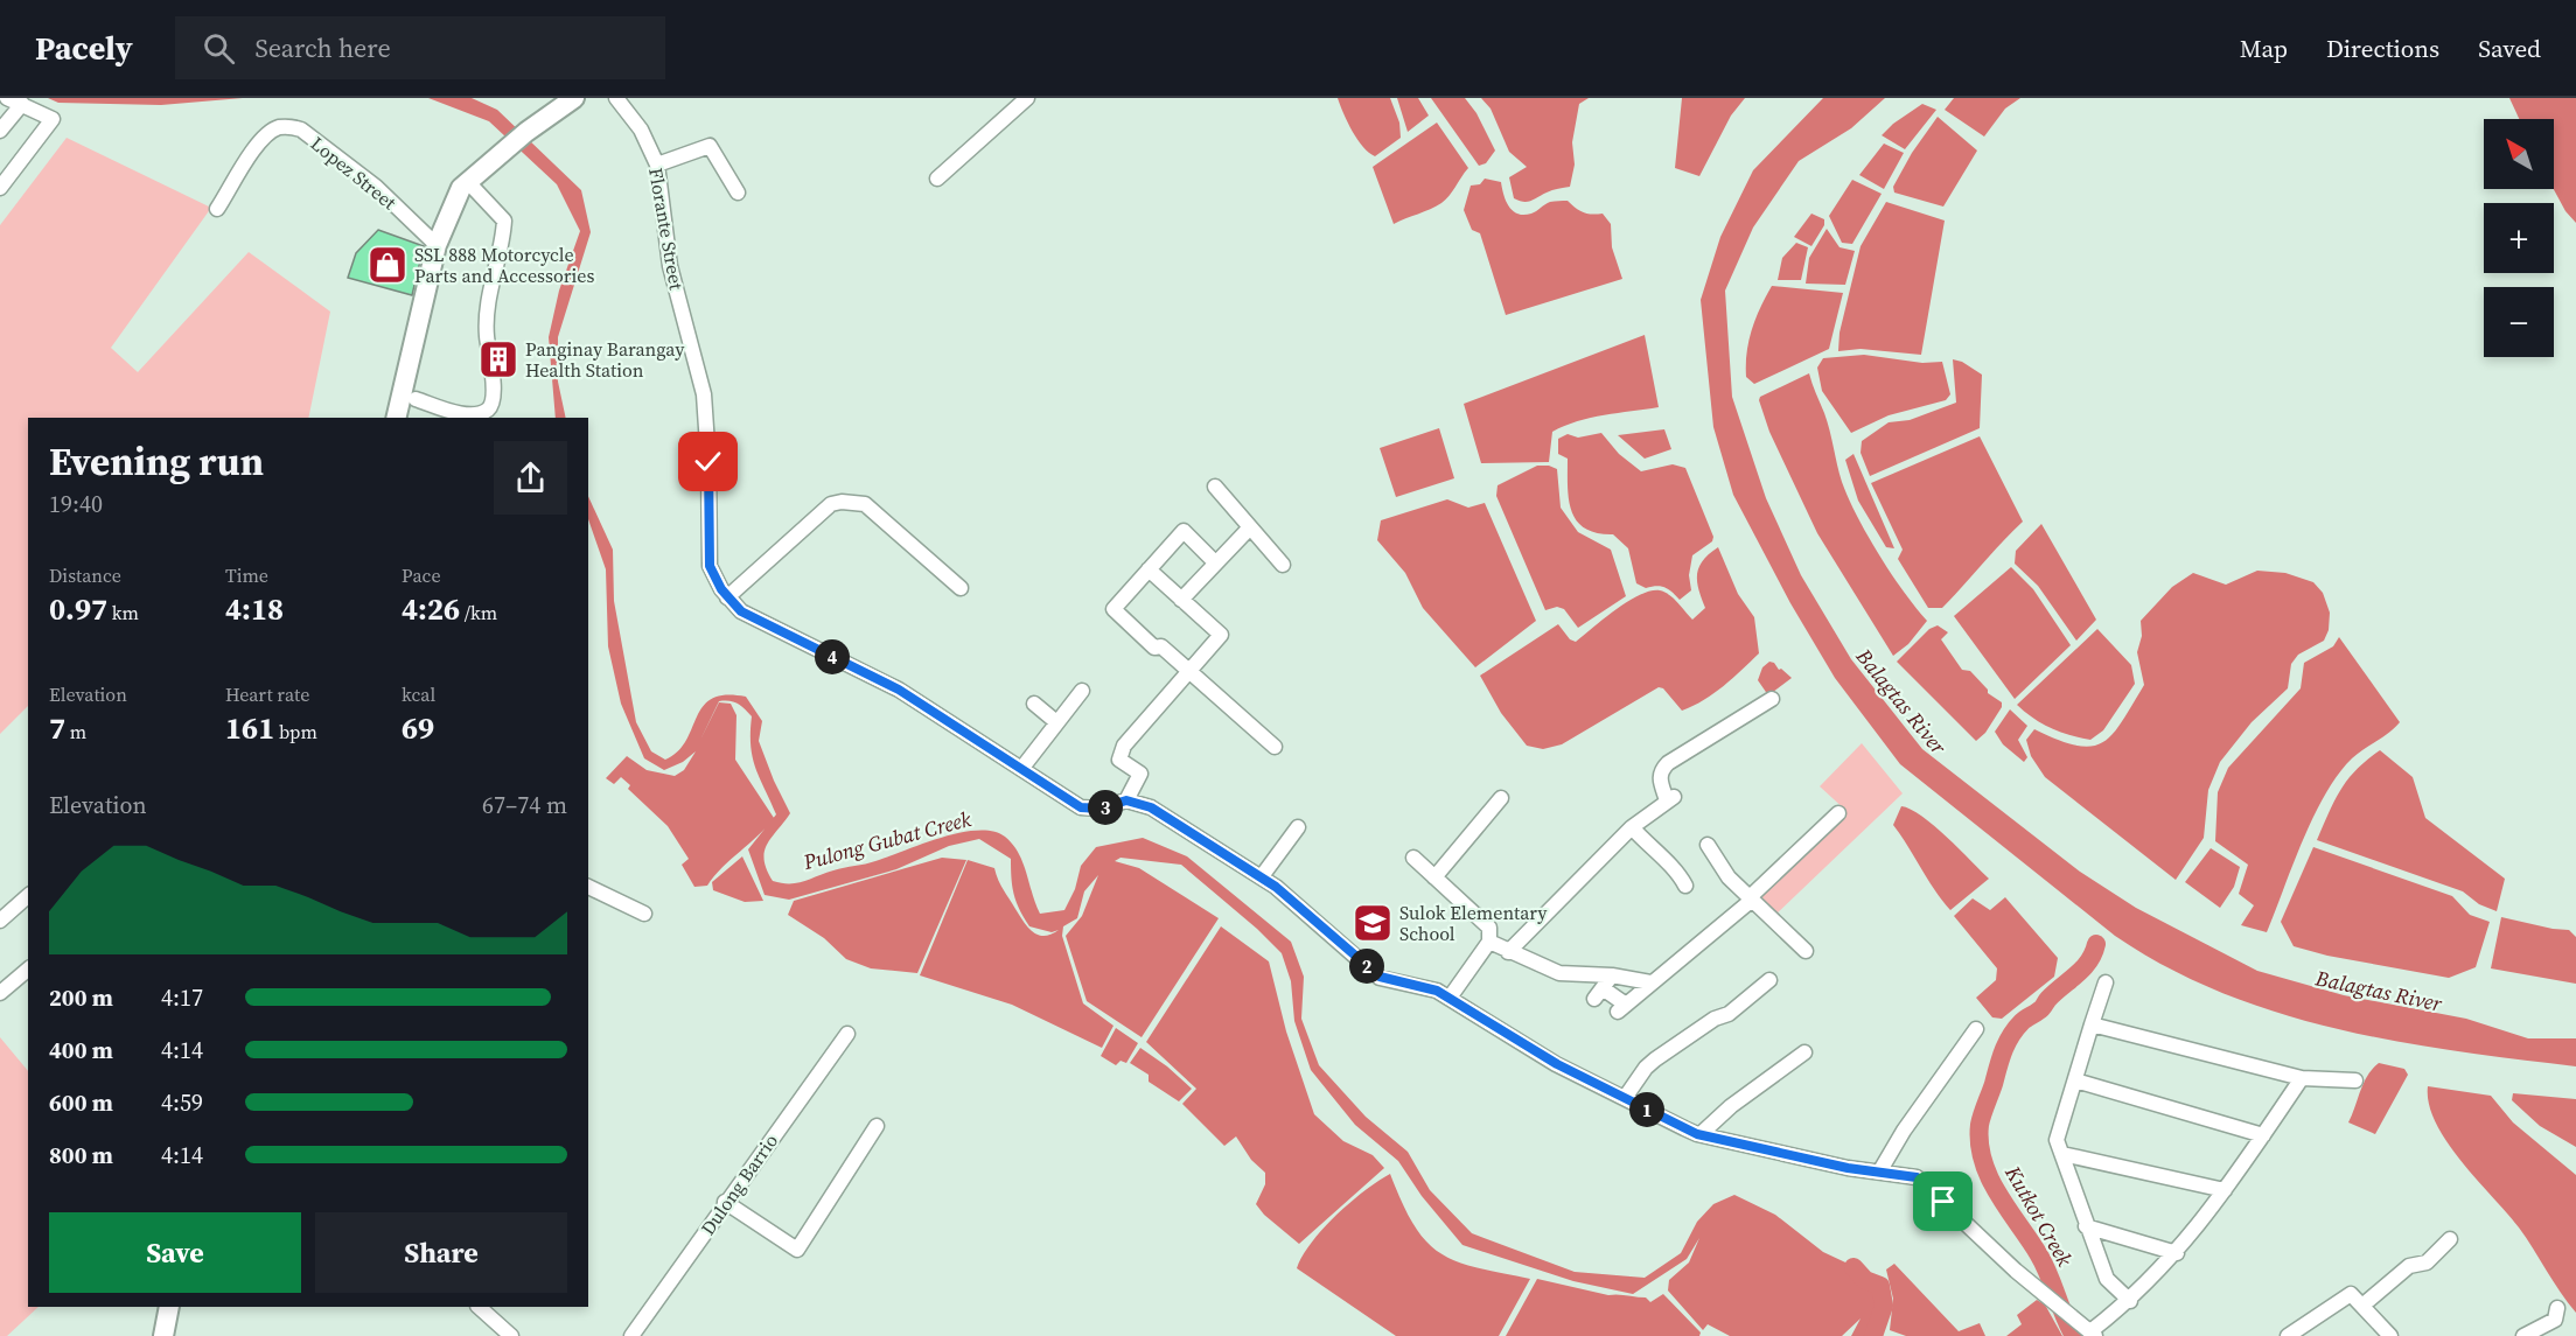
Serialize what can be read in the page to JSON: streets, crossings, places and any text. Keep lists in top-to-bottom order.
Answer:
{
  "streets": {
    "street": ["Lopez Street", "Florante Street", "Dulong Barrio"]
  },
  "water": ["Balagtas River", "Pulong Gubat Creek", "Kutkot Creek"],
  "places": {
    "shop": ["SSL 888 Motorcycle Parts and Accessories"],
    "building": ["Panginay Barangay Health Station"],
    "school or university": ["Sulok Elementary School"]
  },
  "north": "top left",
  "page": {
    "header": "Pacely",
    "search": "Search here",
    "nav": ["Map", "Directions", "Saved"],
    "map_buttons": ["+", "−"],
    "heading": ["Evening run", "19:40"],
    "stats": [
      ["Distance", "0.97 km"],
      ["Time", "4:18"],
      ["Pace", "4:26 /km"],
      ["Elevation", "7 m"],
      ["Heart rate", "161 bpm"],
      ["kcal", "69"]
    ],
    "pins": [
      "4",
      "3",
      "2",
      "1"
    ],
    "chart": ["Elevation", "67–74 m"],
    "list": [
      {
        "name": "200 m",
        "note": "4:17"
      },
      {
        "name": "400 m",
        "note": "4:14"
      },
      {
        "name": "600 m",
        "note": "4:59"
      },
      {
        "name": "800 m",
        "note": "4:14"
      }
    ],
    "buttons": ["Save", "Share"]
  }
}
